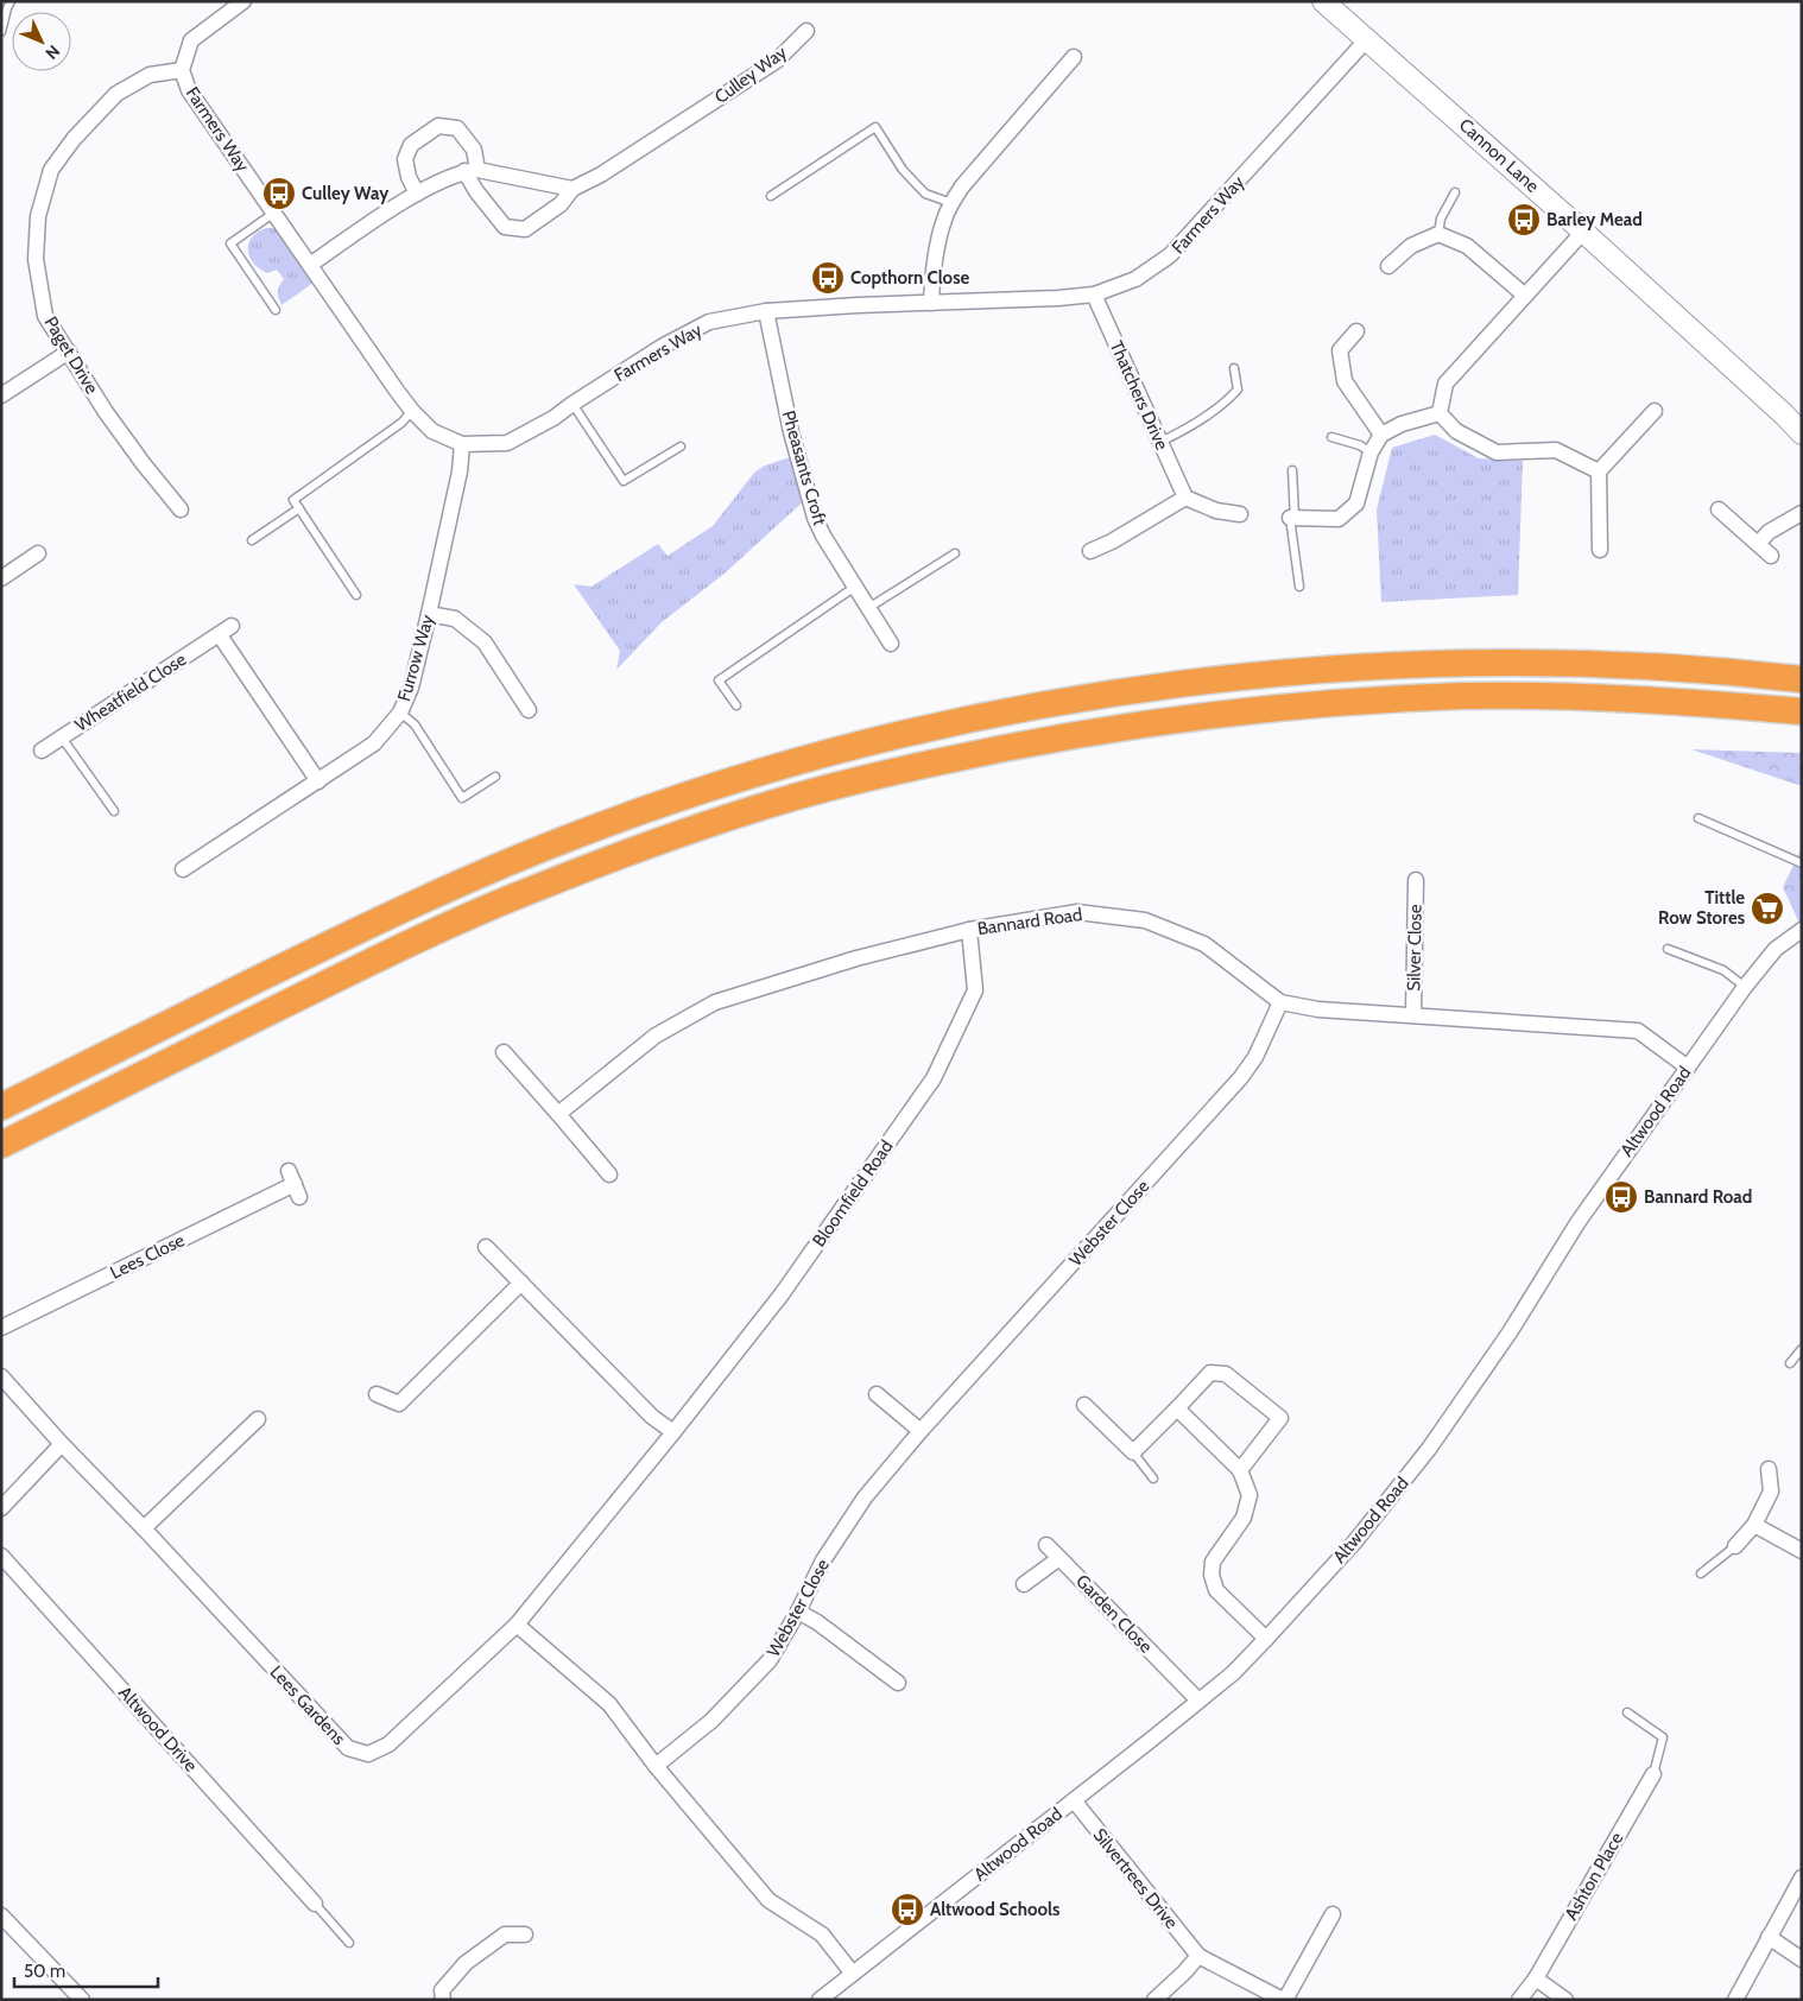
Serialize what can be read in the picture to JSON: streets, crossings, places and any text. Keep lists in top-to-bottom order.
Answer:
{
  "streets": {
    "street": [
      "Culley Way",
      "Farmers Way",
      "Cannon Lane",
      "Paget Drive",
      "Thatchers Drive",
      "Pheasants Croft",
      "Furrow Way",
      "Wheatfield Close",
      "Bannard Road",
      "Silver Close",
      "Altwood Road",
      "Bloomfield Road",
      "Webster Close",
      "Lees Close",
      "Garden Close",
      "Lees Gardens",
      "Altwood Drive",
      "Ashton Place",
      "Silvertrees Drive"
    ]
  },
  "crossings": [
    ["Farmers Way", "Cannon Lane"],
    ["Farmers Way", "Paget Drive"],
    ["Farmers Way", "Thatchers Drive"],
    ["Farmers Way", "Pheasants Croft"],
    ["Farmers Way", "Furrow Way"],
    ["Furrow Way", "Wheatfield Close"],
    ["Bannard Road", "Silver Close"],
    ["Bannard Road", "Altwood Road"],
    ["Bannard Road", "Bloomfield Road"],
    ["Bannard Road", "Webster Close"],
    ["Altwood Road", "Garden Close"],
    ["Altwood Road", "Silvertrees Drive"],
    ["Bloomfield Road", "Lees Gardens"]
  ],
  "places": {
    "bus stop": [
      "Culley Way",
      "Barley Mead",
      "Copthorn Close",
      "Bannard Road",
      "Altwood Schools"
    ],
    "supermarket": ["Tittle Row Stores"]
  },
  "scale_bar": "50 m",
  "north": "bottom right"
}
